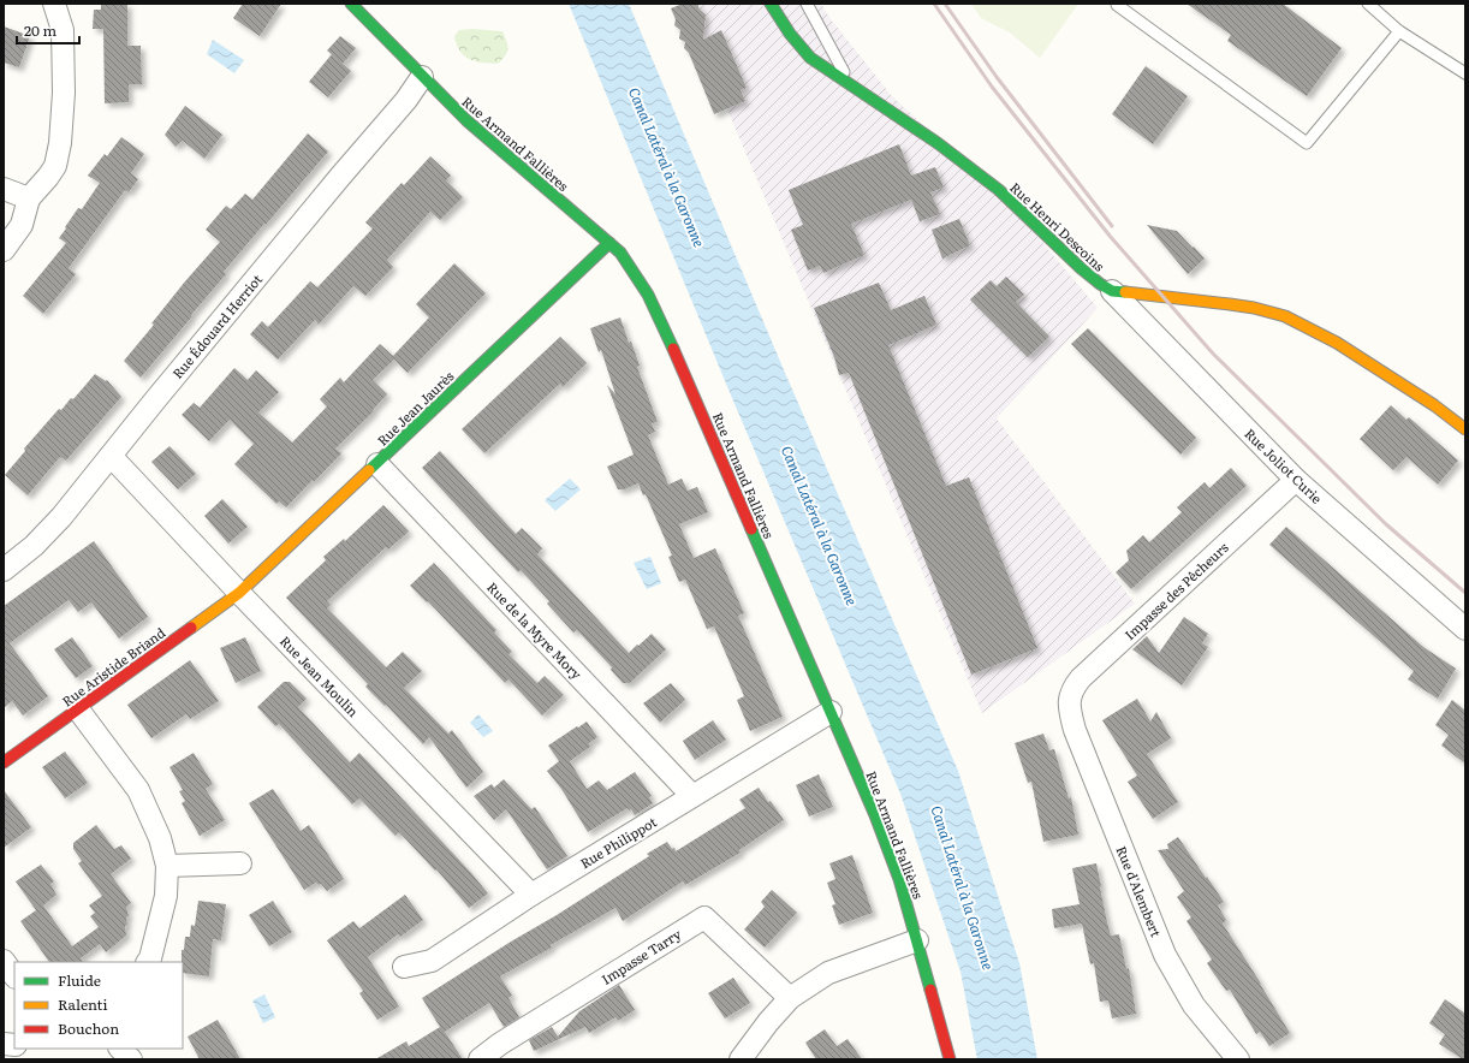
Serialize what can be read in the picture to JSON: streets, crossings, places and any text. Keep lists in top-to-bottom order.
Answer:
{
  "streets": {
    "street": [
      "Rue Armand Fallières",
      "Rue Henri Descoins",
      "Rue Édouard Herriot",
      "Rue Jean Jaurès",
      "Rue Joliot Curie",
      "Impasse des Pêcheurs",
      "Rue de la Myre Mory",
      "Rue Aristide Briand",
      "Rue Jean Moulin",
      "Rue Philippot",
      "Rue d'Alembert",
      "Impasse Tarry"
    ]
  },
  "crossings": [
    ["Rue Armand Fallières", "Rue Édouard Herriot"],
    ["Rue Armand Fallières", "Rue Jean Jaurès"],
    ["Rue Armand Fallières", "Rue Philippot"],
    ["Rue Henri Descoins", "Rue Joliot Curie"],
    ["Rue Édouard Herriot", "Rue Jean Moulin"],
    ["Rue Jean Jaurès", "Rue de la Myre Mory"],
    ["Rue Jean Jaurès", "Rue Aristide Briand"],
    ["Rue Jean Jaurès", "Rue Jean Moulin"],
    ["Rue Joliot Curie", "Impasse des Pêcheurs"],
    ["Impasse des Pêcheurs", "Rue d'Alembert"],
    ["Rue de la Myre Mory", "Rue Philippot"],
    ["Rue Aristide Briand", "Rue Jean Moulin"],
    ["Rue Jean Moulin", "Rue Philippot"]
  ],
  "water": ["Canal Latéral à la Garonne"],
  "legend": ["Fluide", "Ralenti", "Bouchon"],
  "scale_bar": "20 m"
}
